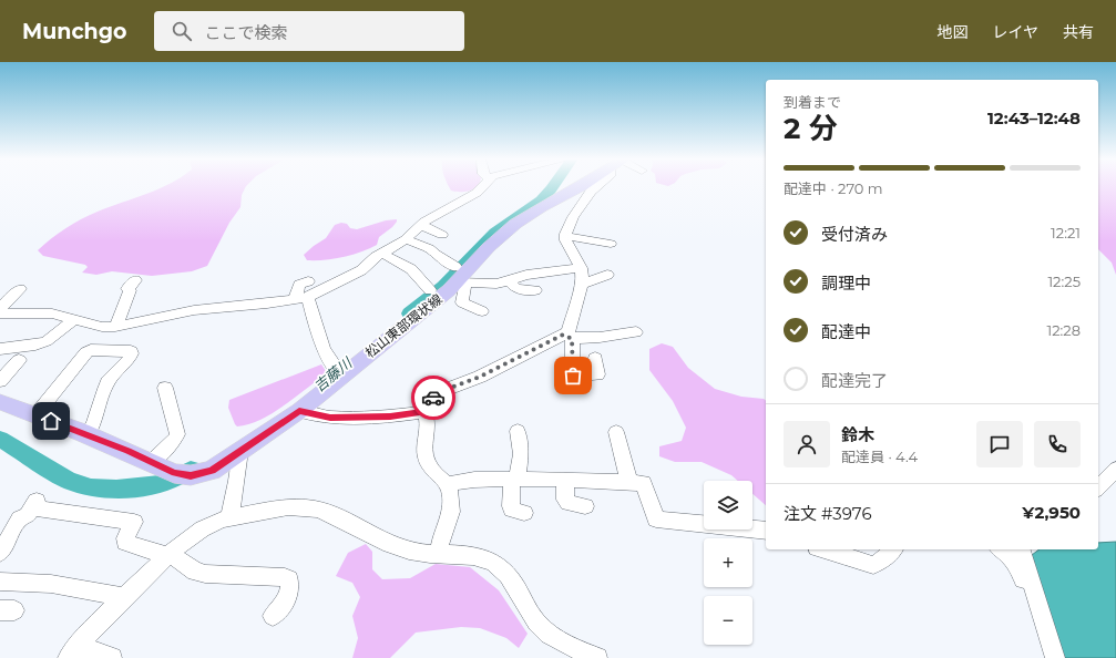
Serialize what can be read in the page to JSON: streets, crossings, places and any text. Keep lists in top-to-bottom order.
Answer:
{
  "streets": {
    "main road": ["松山東部環状線"]
  },
  "water": ["吉藤川"],
  "page": {
    "header": "Munchgo",
    "search": "ここで検索",
    "nav": ["地図", "レイヤ", "共有"],
    "heading": ["2 分", "到着まで", "12:43–12:48"],
    "panel": [
      "鈴木",
      "配達員 · 4.4",
      "注文 #3976",
      "¥2,950"
    ],
    "bar": "配達中 · 270 m",
    "list": [
      ["受付済み", "12:21"],
      ["調理中", "12:25"],
      ["配達中", "12:28"],
      "配達完了"
    ],
    "map_buttons": ["+", "−"]
  }
}
